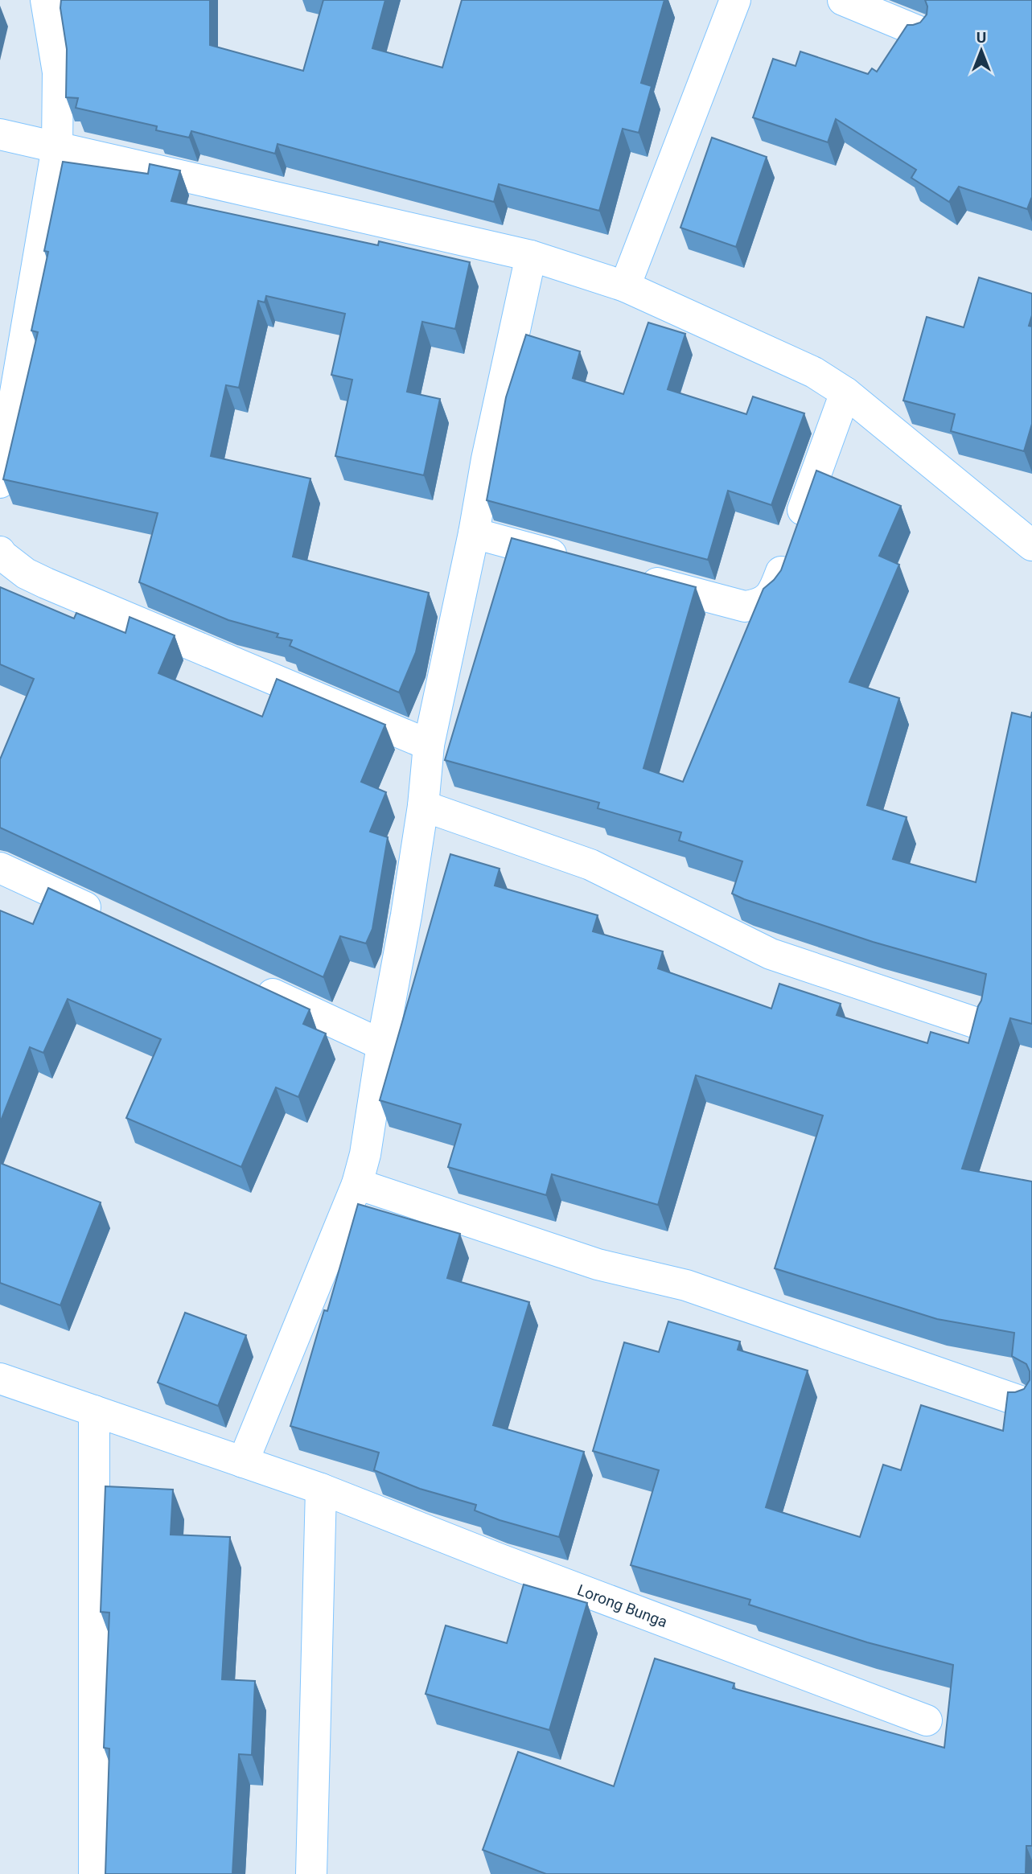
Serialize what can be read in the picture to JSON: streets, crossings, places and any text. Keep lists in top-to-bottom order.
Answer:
{
  "streets": {
    "street": ["Lorong Bunga"]
  },
  "north": "top"
}
